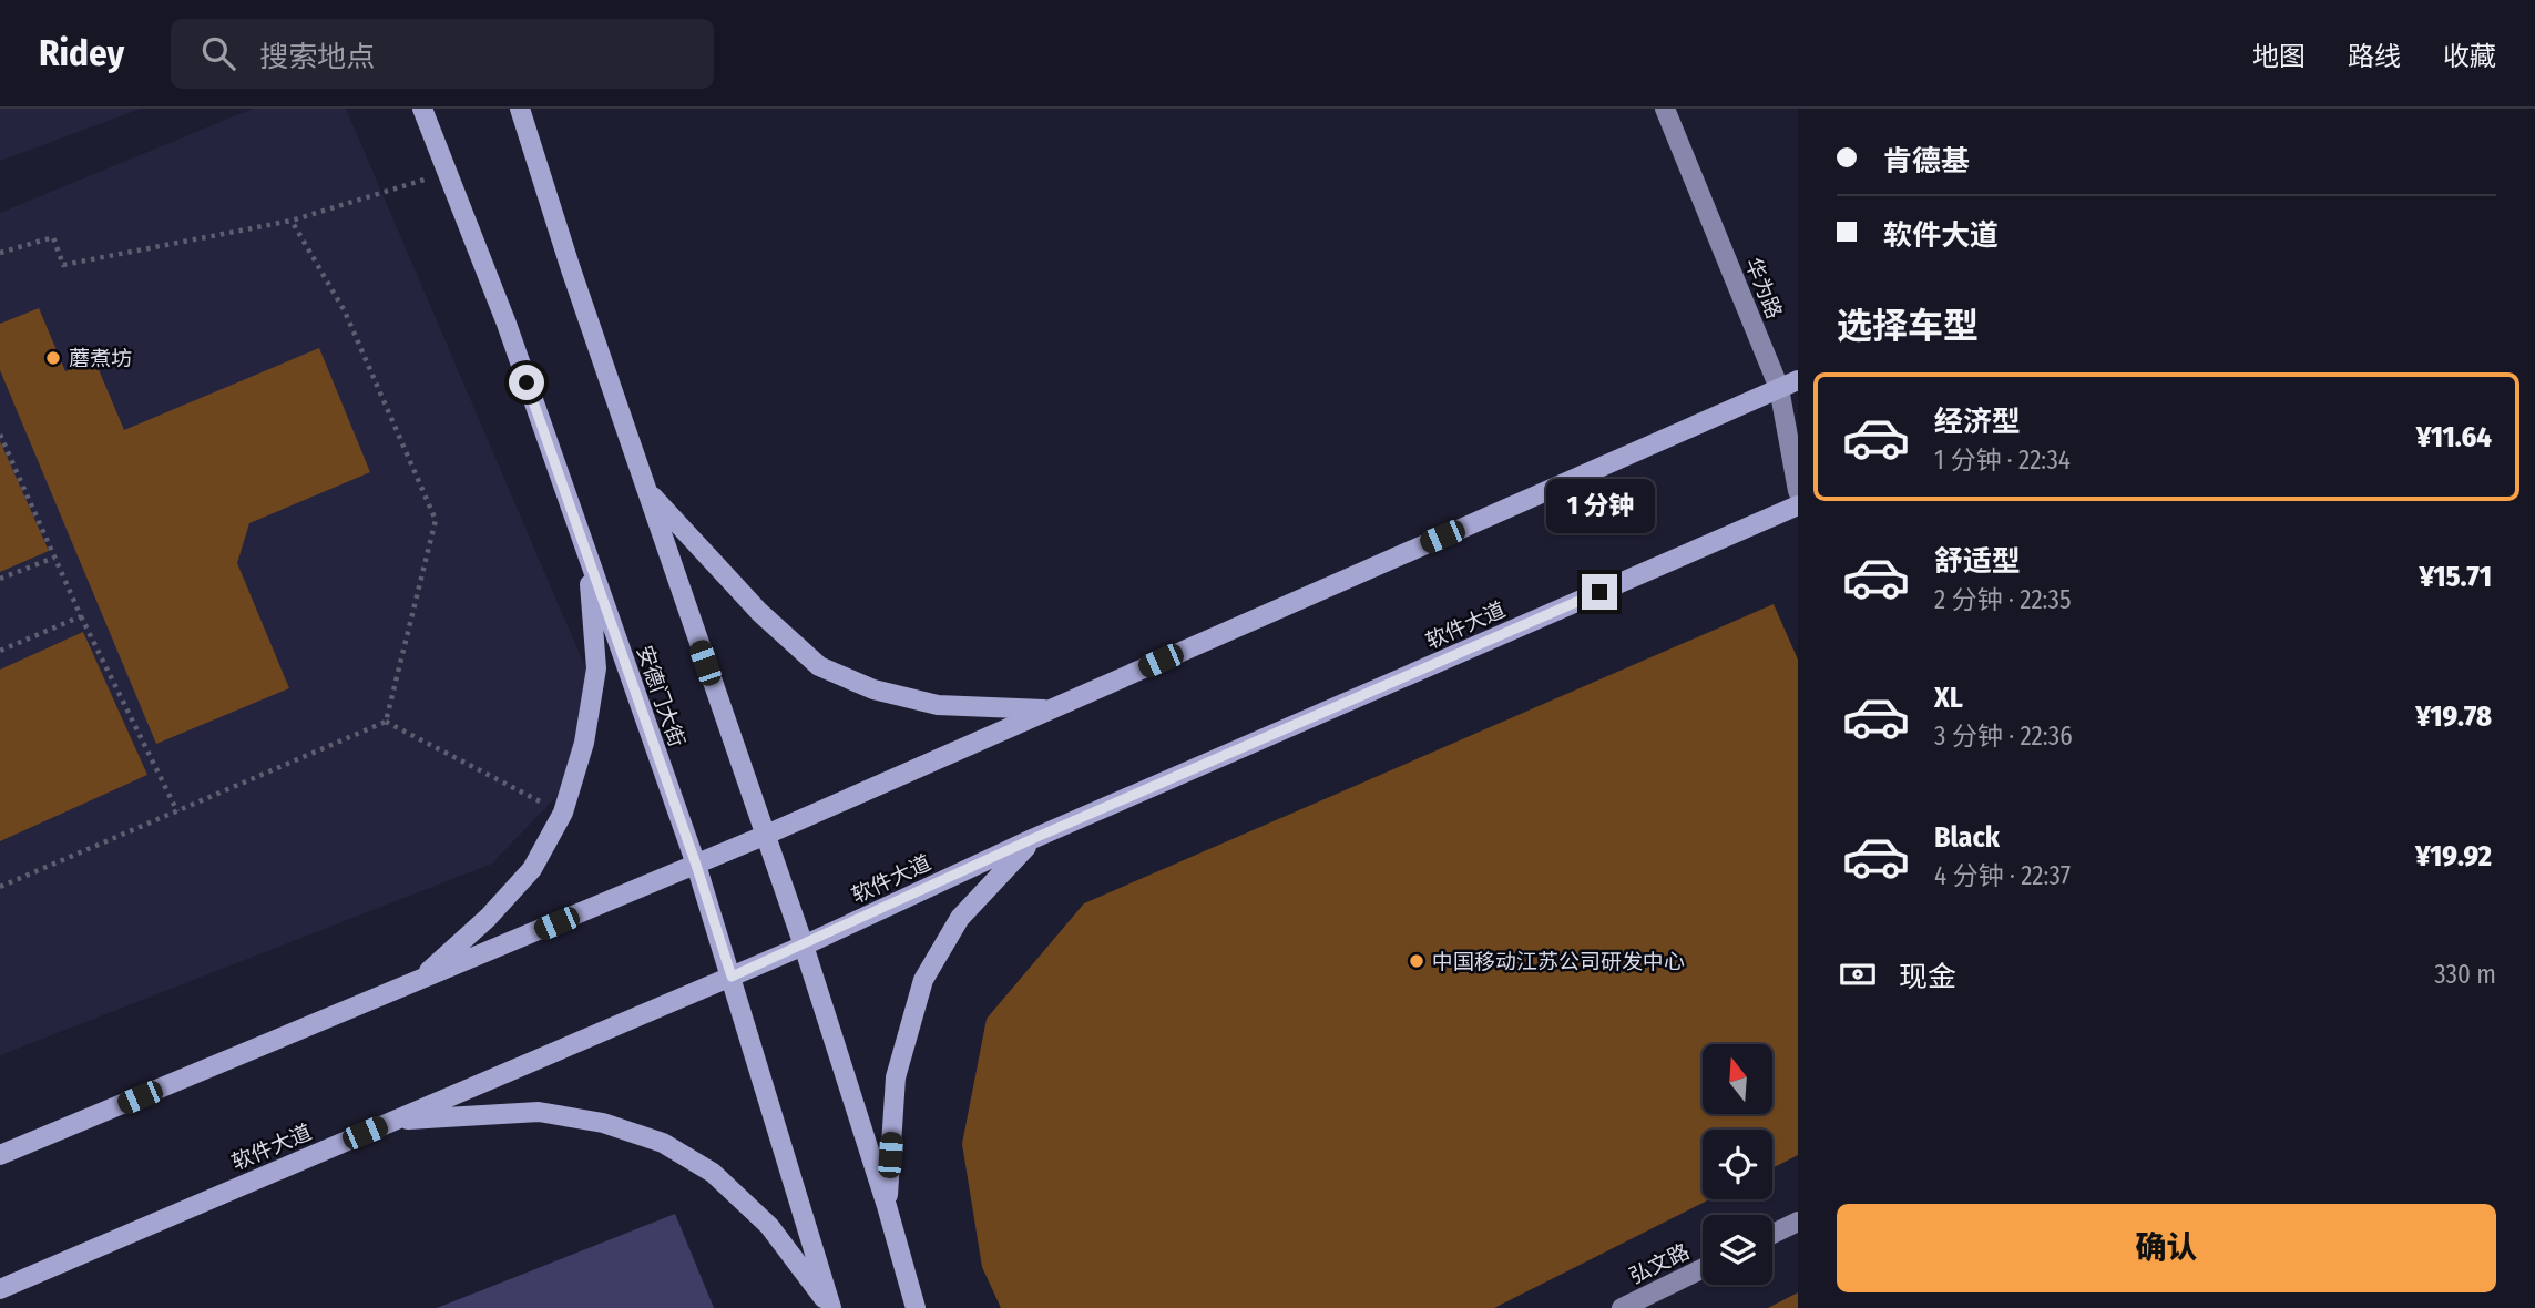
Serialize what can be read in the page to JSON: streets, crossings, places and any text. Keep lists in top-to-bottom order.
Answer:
{
  "streets": {
    "main road": ["软件大道", "安德门大街"],
    "street": ["华为路", "弘文路"]
  },
  "crossings": [
    ["软件大道", "安德门大街"]
  ],
  "places": ["蘑煮坊", "中国移动江苏公司研发中心"],
  "north": "top",
  "page": {
    "header": "Ridey",
    "search": "搜索地点",
    "nav": ["地图", "路线", "收藏"],
    "banner": ["肯德基", "软件大道"],
    "heading": "选择车型",
    "list": [
      {
        "name": "经济型",
        "note": "1 分钟 · 22:34",
        "value": "¥11.64"
      },
      {
        "name": "舒适型",
        "note": "2 分钟 · 22:35",
        "value": "¥15.71"
      },
      {
        "name": "XL",
        "note": "3 分钟 · 22:36",
        "value": "¥19.78"
      },
      {
        "name": "Black",
        "note": "4 分钟 · 22:37",
        "value": "¥19.92"
      }
    ],
    "bubble": "1 分钟",
    "pay": ["现金", "330 m"],
    "buttons": "确认"
  }
}
